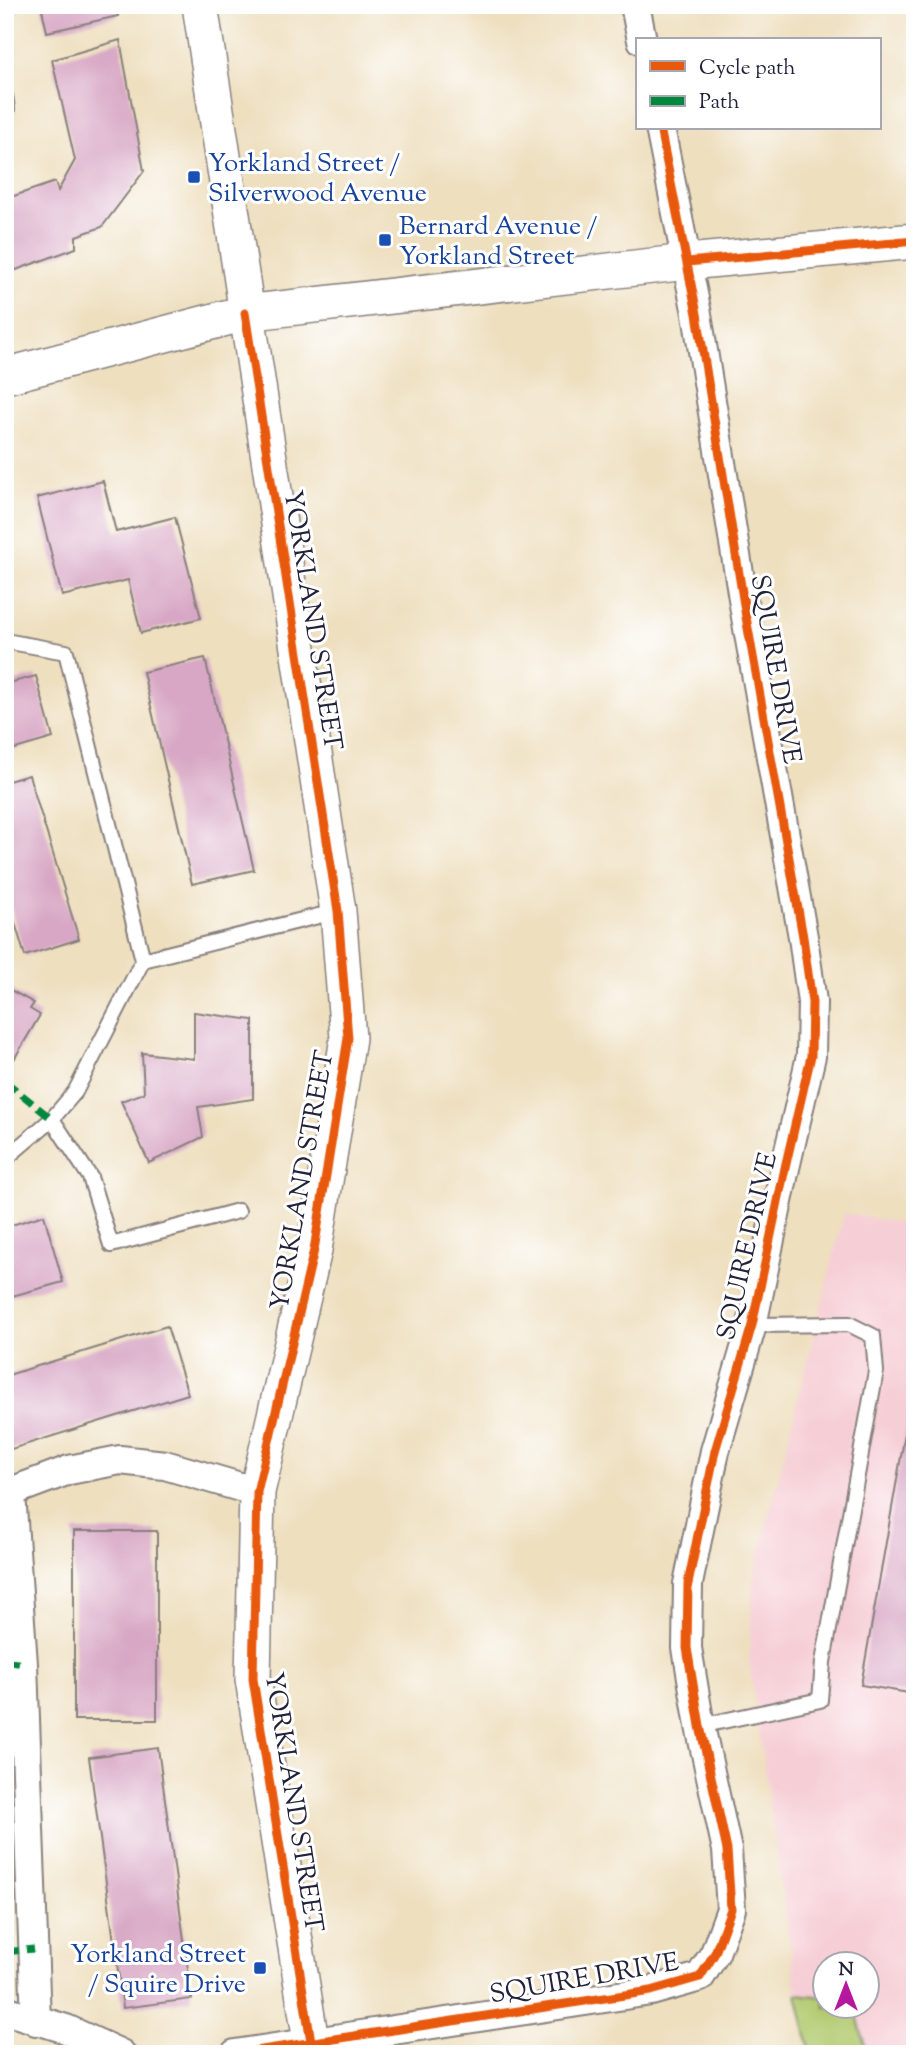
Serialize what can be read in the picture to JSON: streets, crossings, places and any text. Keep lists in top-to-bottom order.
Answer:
{
  "streets": {
    "street": ["YORKLAND STREET", "SQUIRE DRIVE"]
  },
  "crossings": [
    ["YORKLAND STREET", "SQUIRE DRIVE"]
  ],
  "places": {
    "transit": ["Yorkland Street / Silverwood Avenue", "Bernard Avenue / Yorkland Street", "Yorkland Street / Squire Drive"]
  },
  "legend": ["Cycle path", "Path"],
  "north": "top"
}
